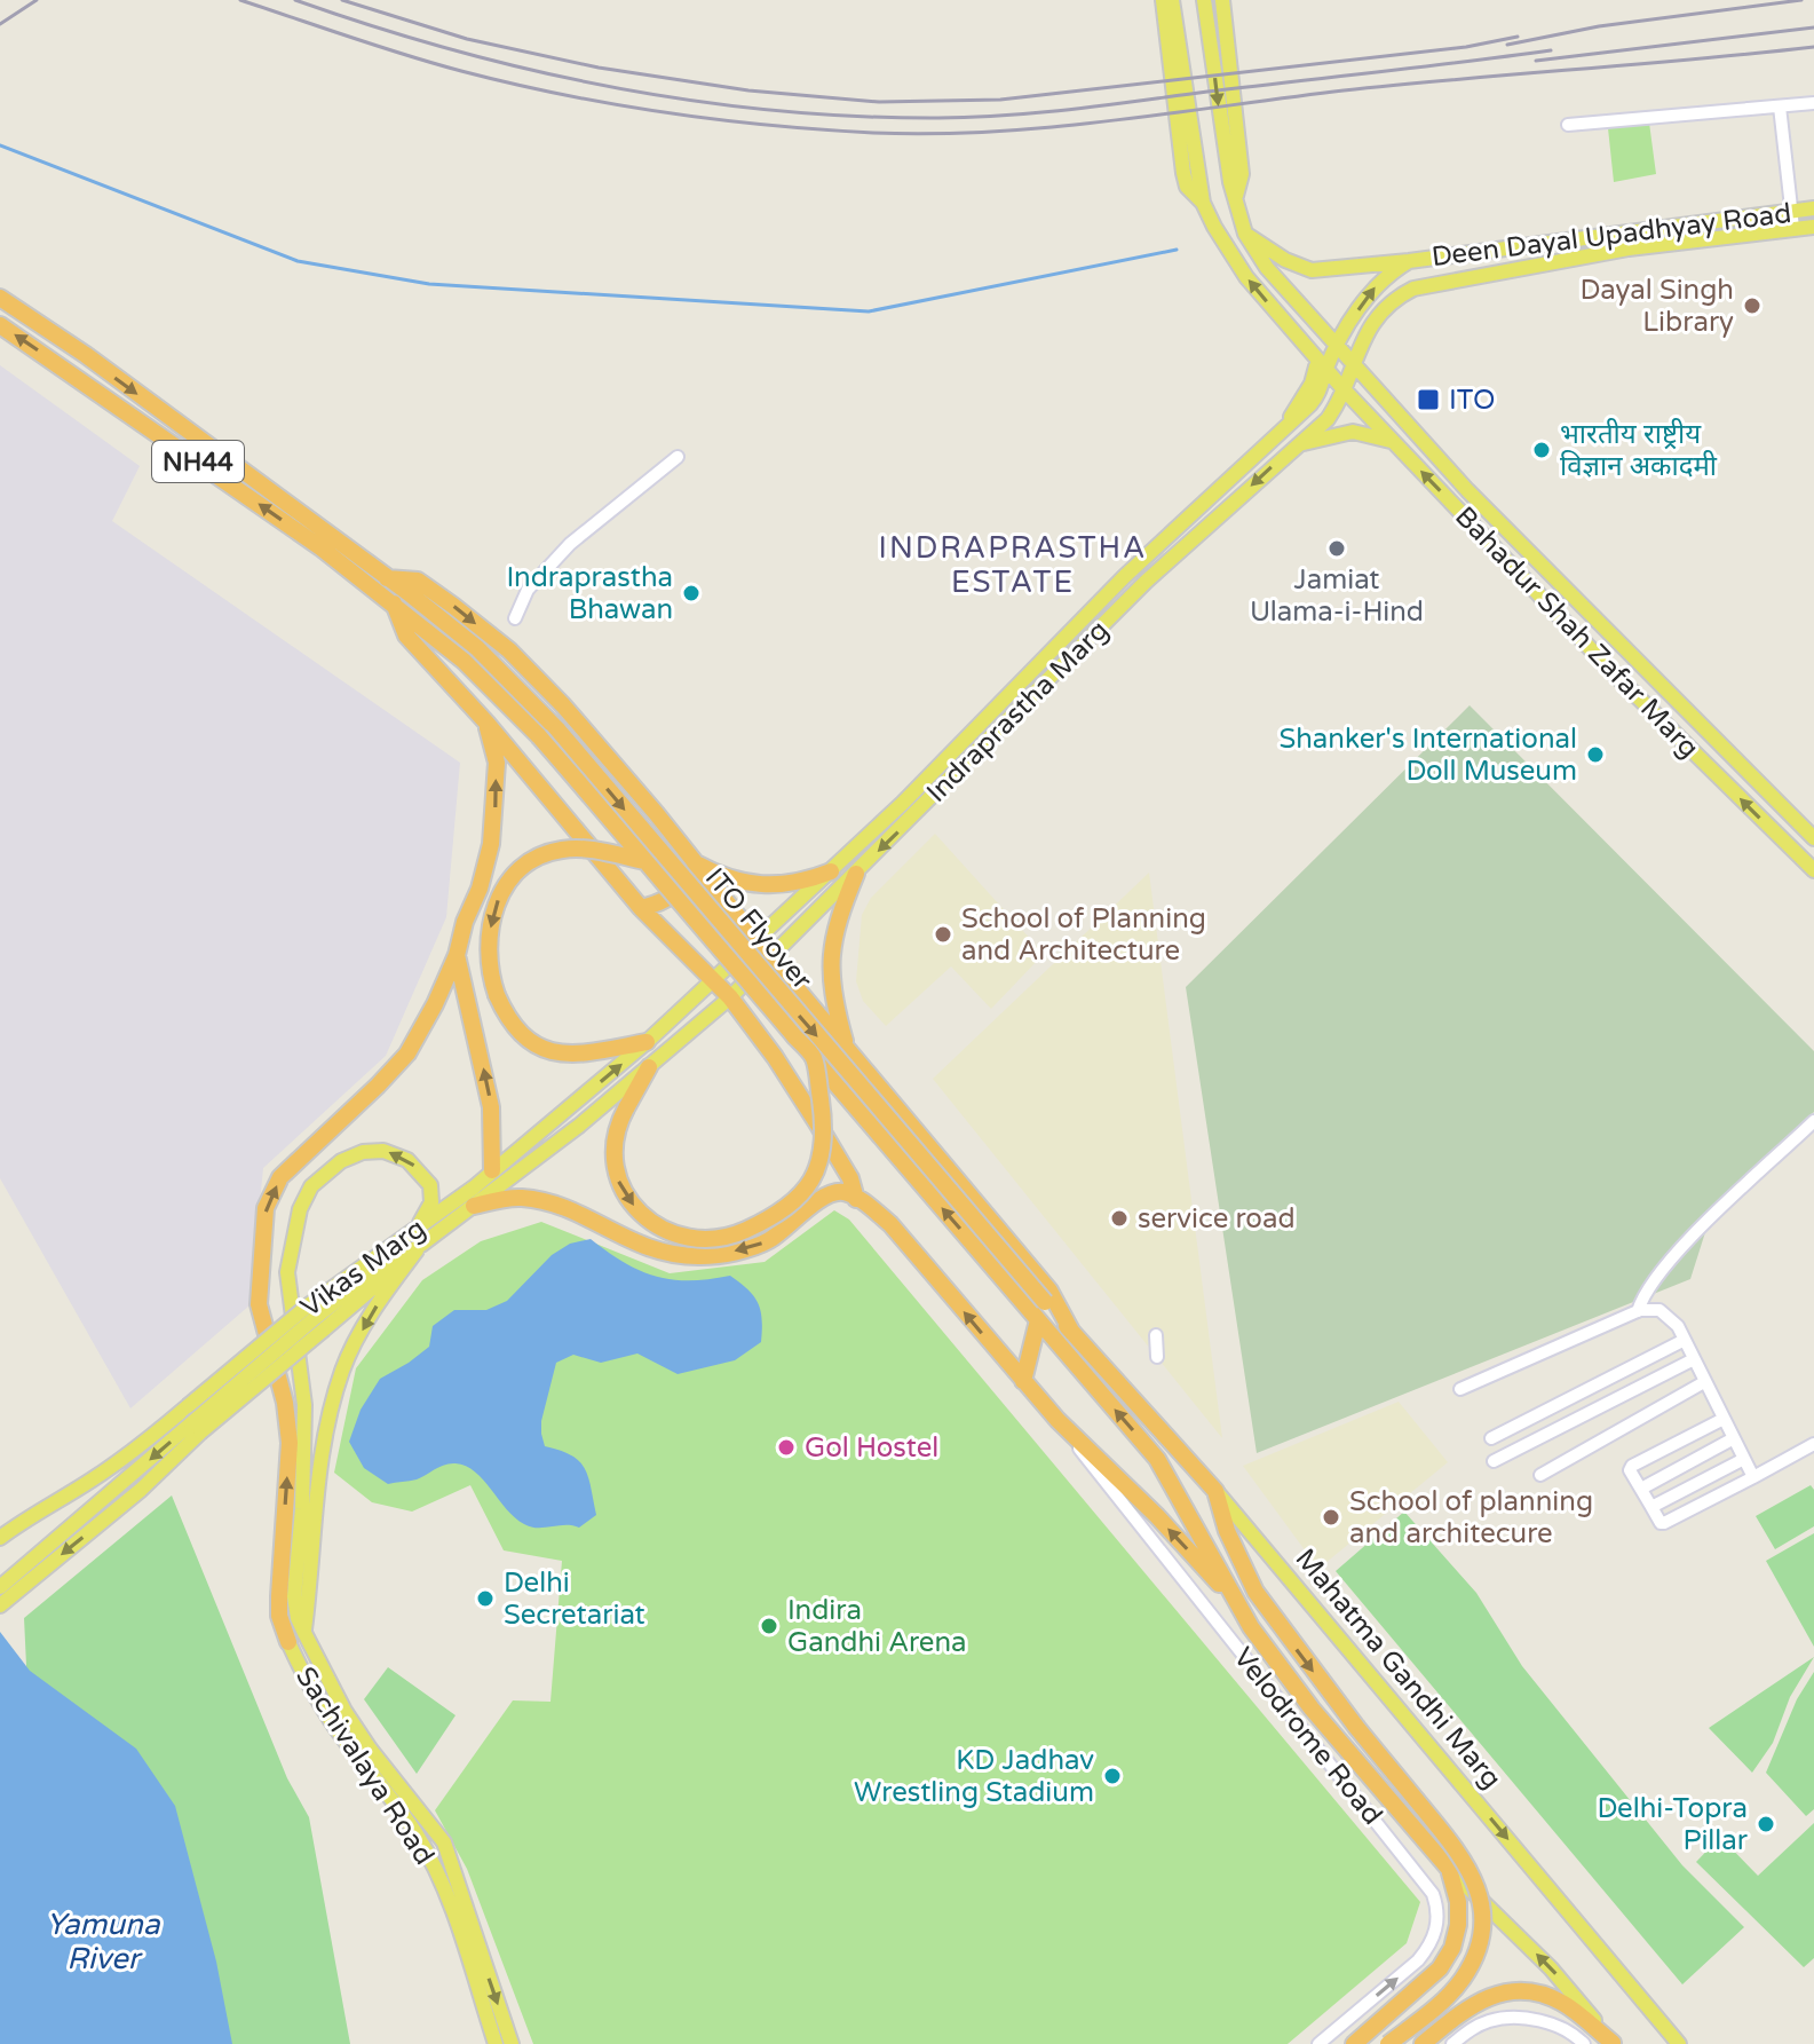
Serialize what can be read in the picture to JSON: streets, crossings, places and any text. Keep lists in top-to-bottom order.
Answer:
{
  "streets": {
    "highway": ["NH44", "ITO Flyover", "Mahatma Gandhi Marg"],
    "main road": [
      "Deen Dayal Upadhyay Road",
      "Bahadur Shah Zafar Marg",
      "Indraprastha Marg",
      "Vikas Marg",
      "Sachivalaya Road"
    ],
    "street": ["Velodrome Road"]
  },
  "crossings": [
    ["Deen Dayal Upadhyay Road", "Bahadur Shah Zafar Marg"],
    ["Deen Dayal Upadhyay Road", "Indraprastha Marg"],
    ["NH44", "ITO Flyover"],
    ["Bahadur Shah Zafar Marg", "Indraprastha Marg"],
    ["Indraprastha Marg", "Vikas Marg"],
    ["ITO Flyover", "Mahatma Gandhi Marg"]
  ],
  "one_way": ["Velodrome Road"],
  "districts": ["INDRAPRASTHA ESTATE"],
  "water": ["Yamuna River"],
  "places": {
    "other": [
      "Dayal Singh Library",
      "भारतीय राष्ट्रीय विज्ञान अकादमी",
      "Jamiat Ulama-i-Hind",
      "Indraprastha Bhawan",
      "Shanker's International Doll Museum",
      "School of Planning and Architecture",
      "service road",
      "Gol Hostel",
      "School of planning and architecure",
      "Delhi Secretariat",
      "Indira Gandhi Arena",
      "KD Jadhav Wrestling Stadium",
      "Delhi-Topra Pillar"
    ],
    "transit": ["ITO"]
  }
}
